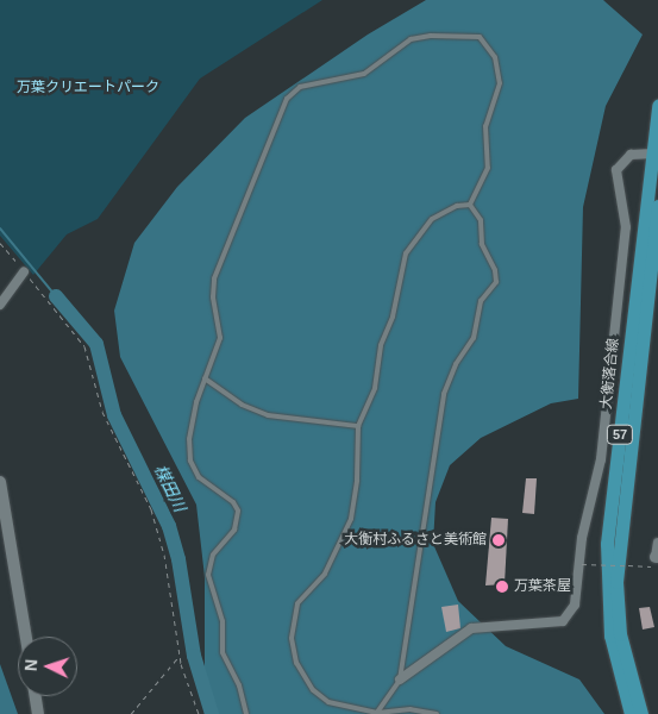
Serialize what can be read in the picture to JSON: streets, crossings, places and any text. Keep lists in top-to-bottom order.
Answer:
{
  "streets": {
    "main road": ["大衡落合線", "57"]
  },
  "water": ["楳田川"],
  "parks": ["万葉クリエートパーク"],
  "places": ["大衡村ふるさと美術館", "万葉茶屋"],
  "north": "left"
}
